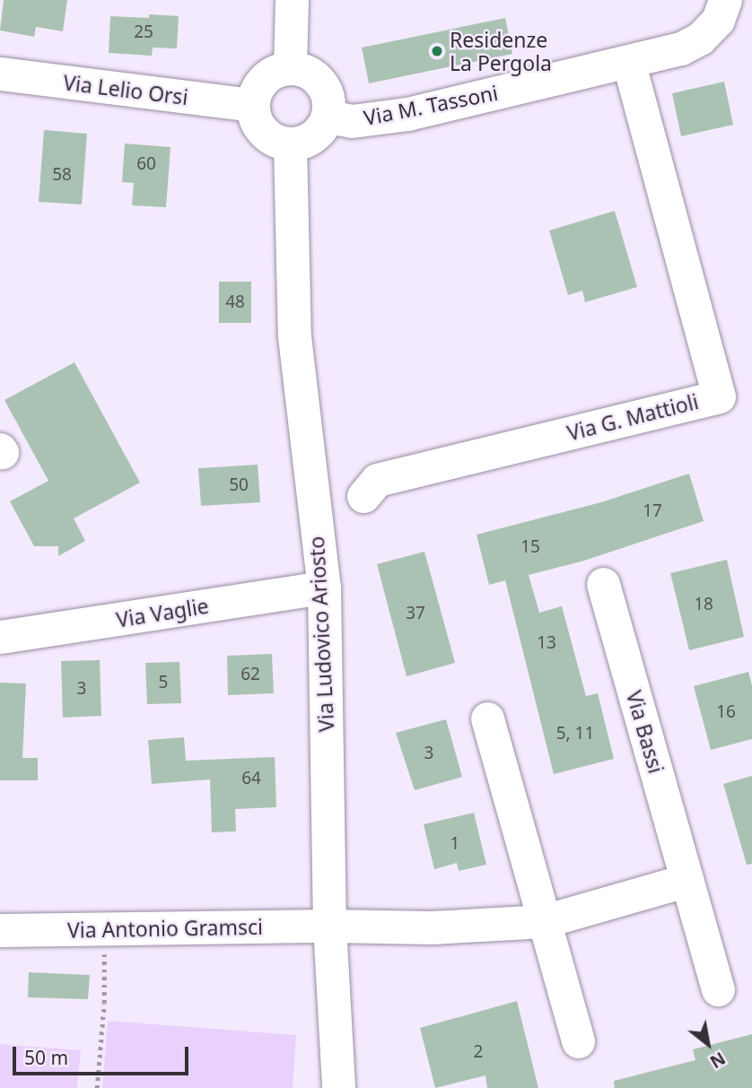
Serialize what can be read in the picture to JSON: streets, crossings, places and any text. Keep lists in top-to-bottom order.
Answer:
{
  "streets": {
    "street": [
      "Via Lelio Orsi",
      "Via M. Tassoni",
      "Via G. Mattioli",
      "Via Vaglie",
      "Via Ludovico Ariosto",
      "Via Bassi",
      "Via Antonio Gramsci"
    ]
  },
  "crossings": [
    ["Via Lelio Orsi", "Via M. Tassoni"],
    ["Via Lelio Orsi", "Via Ludovico Ariosto"],
    ["Via M. Tassoni", "Via G. Mattioli"],
    ["Via M. Tassoni", "Via Ludovico Ariosto"],
    ["Via Vaglie", "Via Ludovico Ariosto"],
    ["Via Ludovico Ariosto", "Via Antonio Gramsci"]
  ],
  "places": ["Residenze La Pergola"],
  "house_numbers": [
    "25",
    "60",
    "58",
    "48",
    "50",
    "17",
    "15",
    "18",
    "37",
    "13",
    "62",
    "5",
    "3",
    "16",
    "5, 11",
    "3",
    "64",
    "1",
    "2"
  ],
  "scale_bar": "50 m",
  "north": "bottom right"
}
